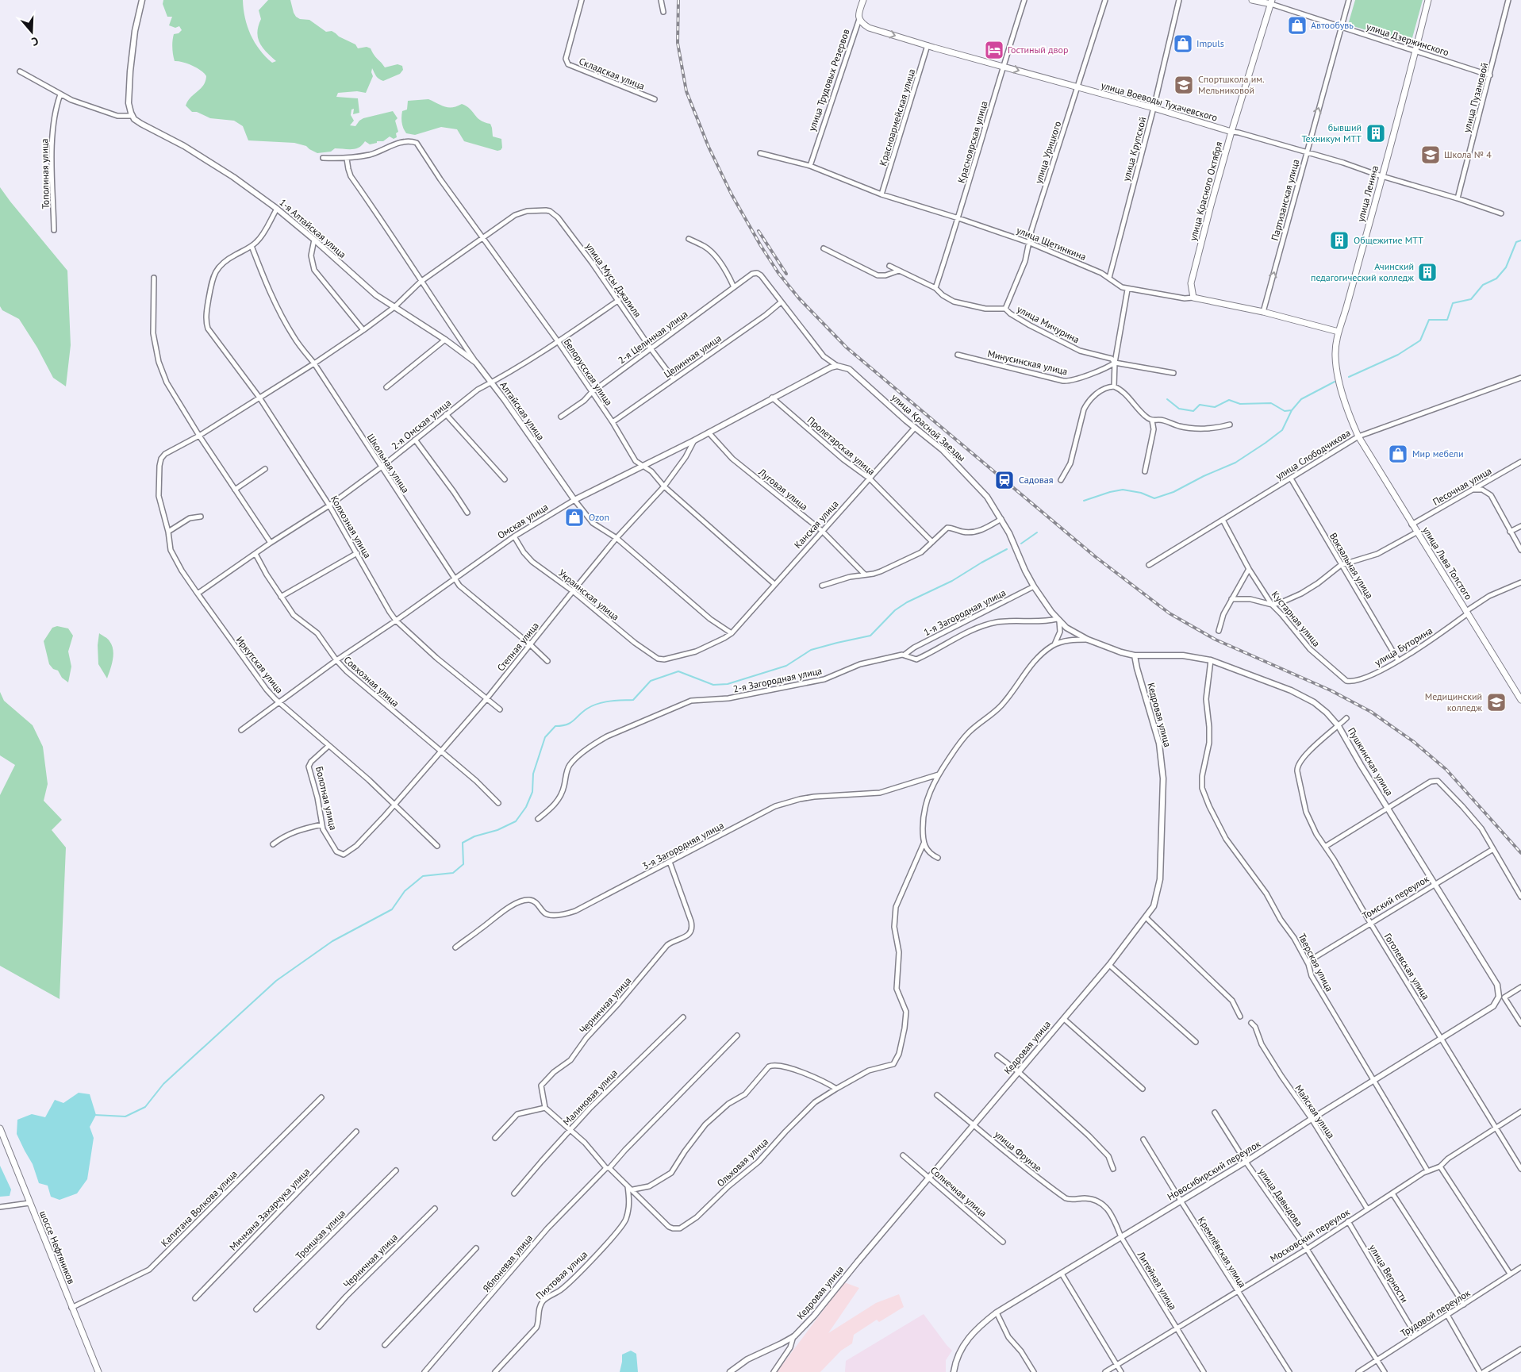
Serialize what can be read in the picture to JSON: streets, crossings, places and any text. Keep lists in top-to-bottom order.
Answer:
{
  "streets": {
    "main road": [
      "улица Дзержинского",
      "улица Трудовых Резервов",
      "улица Воеводы Тухачевского",
      "улица Красного Октября",
      "улица Ленина",
      "улица Щетинкина",
      "улица Льва Толстого",
      "шоссе Нефтяников"
    ],
    "street": [
      "Складская улица",
      "улица Пузановой",
      "Красноармейская улица",
      "Красноярская улица",
      "улица Крупской",
      "улица Урицкого",
      "Тополиная улица",
      "Партизанская улица",
      "1-я Алтайская улица",
      "улица Мусы Джалиля",
      "улица Мичурина",
      "2-я Целинная улица",
      "Целинная улица",
      "Минусинская улица",
      "Белорусская улица",
      "Алтайская улица",
      "2-я Омская улица",
      "улица Красной Звезды",
      "Пролетарская улица",
      "улица Слободчикова",
      "Школьная улица",
      "Песочная улица",
      "Луговая улица",
      "Омская улица",
      "Канская улица",
      "Колхозная улица",
      "Вокзальная улица",
      "Украинская улица",
      "1-я Загородная улица",
      "Кустарная улица",
      "Степная улица",
      "улица Буторина",
      "Иркутская улица",
      "2-я Загородная улица",
      "Совхозная улица",
      "Кедровая улица",
      "Пушкинская улица",
      "Болотная улица",
      "3-я Загородняя улица",
      "Томский переулок",
      "Тверская улица",
      "Гоголевская улица",
      "Черничная улица",
      "Малиновая улица",
      "Майская улица",
      "улица Фрунзе",
      "Ольховая улица",
      "Новосибирский переулок",
      "Солнечная улица",
      "улица Давыдова",
      "Капитана Волкова улица",
      "Мичмана Захарчука улица",
      "Троицкая улица",
      "Московский переулок",
      "Кремлёвская улица",
      "Яблоневая улица",
      "улица Верности",
      "Пихтовая улица",
      "Литейная улица",
      "Трудовой переулок"
    ]
  },
  "crossings": [
    ["улица Дзержинского", "улица Пузановой"],
    ["улица Дзержинского", "улица Красного Октября"],
    ["улица Дзержинского", "улица Ленина"],
    ["улица Дзержинского", "Партизанская улица"],
    ["улица Трудовых Резервов", "улица Воеводы Тухачевского"],
    ["улица Трудовых Резервов", "улица Щетинкина"],
    ["улица Пузановой", "улица Воеводы Тухачевского"],
    ["улица Воеводы Тухачевского", "Красноармейская улица"],
    ["улица Воеводы Тухачевского", "Красноярская улица"],
    ["улица Воеводы Тухачевского", "улица Крупской"],
    ["улица Воеводы Тухачевского", "улица Урицкого"],
    ["улица Воеводы Тухачевского", "улица Красного Октября"],
    ["улица Воеводы Тухачевского", "улица Ленина"],
    ["улица Воеводы Тухачевского", "Партизанская улица"],
    ["Красноармейская улица", "улица Щетинкина"],
    ["Красноярская улица", "улица Щетинкина"],
    ["Красноярская улица", "улица Мичурина"],
    ["улица Крупской", "улица Щетинкина"],
    ["улица Урицкого", "улица Щетинкина"],
    ["улица Урицкого", "улица Мичурина"],
    ["улица Красного Октября", "улица Щетинкина"],
    ["улица Ленина", "улица Щетинкина"],
    ["улица Ленина", "улица Слободчикова"],
    ["улица Ленина", "улица Льва Толстого"],
    ["Партизанская улица", "улица Щетинкина"],
    ["1-я Алтайская улица", "Алтайская улица"],
    ["улица Мусы Джалиля", "2-я Целинная улица"],
    ["улица Мусы Джалиля", "Целинная улица"],
    ["улица Мусы Джалиля", "Белорусская улица"],
    ["улица Мусы Джалиля", "2-я Омская улица"],
    ["улица Мичурина", "Минусинская улица"],
    ["2-я Целинная улица", "Белорусская улица"],
    ["2-я Целинная улица", "улица Красной Звезды"],
    ["Целинная улица", "Белорусская улица"],
    ["Целинная улица", "улица Красной Звезды"],
    ["Белорусская улица", "Алтайская улица"],
    ["Белорусская улица", "2-я Омская улица"],
    ["Белорусская улица", "Омская улица"],
    ["Белорусская улица", "Канская улица"],
    ["Белорусская улица", "Степная улица"],
    ["Алтайская улица", "2-я Омская улица"],
    ["Алтайская улица", "Омская улица"],
    ["Алтайская улица", "Канская улица"],
    ["Алтайская улица", "Украинская улица"],
    ["Алтайская улица", "Степная улица"],
    ["2-я Омская улица", "Школьная улица"],
    ["2-я Омская улица", "Колхозная улица"],
    ["2-я Омская улица", "Иркутская улица"],
    ["2-я Омская улица", "Совхозная улица"],
    ["улица Красной Звезды", "Омская улица"],
    ["улица Красной Звезды", "Канская улица"],
    ["улица Красной Звезды", "1-я Загородная улица"],
    ["улица Красной Звезды", "2-я Загородная улица"],
    ["улица Красной Звезды", "Пушкинская улица"],
    ["Пролетарская улица", "Омская улица"],
    ["Пролетарская улица", "Канская улица"],
    ["улица Слободчикова", "улица Льва Толстого"],
    ["улица Слободчикова", "Вокзальная улица"],
    ["улица Слободчикова", "Кустарная улица"],
    ["Школьная улица", "Омская улица"],
    ["Школьная улица", "Колхозная улица"],
    ["Школьная улица", "Степная улица"],
    ["Песочная улица", "улица Льва Толстого"],
    ["Луговая улица", "Омская улица"],
    ["Луговая улица", "Канская улица"],
    ["Омская улица", "Колхозная улица"],
    ["Омская улица", "Украинская улица"],
    ["Омская улица", "Степная улица"],
    ["Омская улица", "Иркутская улица"],
    ["Омская улица", "Совхозная улица"],
    ["Канская улица", "Украинская улица"],
    ["Колхозная улица", "Степная улица"],
    ["улица Льва Толстого", "улица Буторина"],
    ["Вокзальная улица", "улица Буторина"],
    ["Украинская улица", "Степная улица"],
    ["1-я Загородная улица", "2-я Загородная улица"],
    ["Кустарная улица", "улица Буторина"],
    ["Степная улица", "Иркутская улица"],
    ["Степная улица", "Совхозная улица"],
    ["Степная улица", "Болотная улица"],
    ["Иркутская улица", "Болотная улица"],
    ["Кедровая улица", "Пушкинская улица"],
    ["Кедровая улица", "улица Фрунзе"],
    ["Кедровая улица", "Солнечная улица"],
    ["Пушкинская улица", "Томский переулок"],
    ["Пушкинская улица", "Тверская улица"],
    ["Пушкинская улица", "Гоголевская улица"],
    ["Пушкинская улица", "Новосибирский переулок"],
    ["3-я Загородняя улица", "Черничная улица"],
    ["Томский переулок", "Тверская улица"],
    ["Томский переулок", "Гоголевская улица"],
    ["Тверская улица", "Новосибирский переулок"],
    ["Тверская улица", "Московский переулок"],
    ["Гоголевская улица", "Новосибирский переулок"],
    ["Гоголевская улица", "Московский переулок"],
    ["Майская улица", "Новосибирский переулок"],
    ["Майская улица", "Московский переулок"],
    ["улица Фрунзе", "Литейная улица"],
    ["Новосибирский переулок", "улица Давыдова"],
    ["Новосибирский переулок", "Кремлёвская улица"],
    ["Новосибирский переулок", "Литейная улица"],
    ["улица Давыдова", "Московский переулок"],
    ["улица Давыдова", "Трудовой переулок"],
    ["Капитана Волкова улица", "шоссе Нефтяников"],
    ["Московский переулок", "Кремлёвская улица"],
    ["Московский переулок", "улица Верности"],
    ["Московский переулок", "Литейная улица"],
    ["улица Верности", "Трудовой переулок"]
  ],
  "one_way": ["Партизанская улица"],
  "places": {
    "shop": [
      "Автообувь",
      "Impuls",
      "Мир мебели",
      "Ozon"
    ],
    "hotel": ["Гостиный двор"],
    "school or university": ["Спортшкола им. Мельниковой", "Школа № 4", "Медицинский колледж"],
    "building": ["бывший Техникум МТТ", "Общежитие МТТ", "Ачинский педагогический колледж"],
    "station": ["Садовая"]
  },
  "north": "bottom"
}
